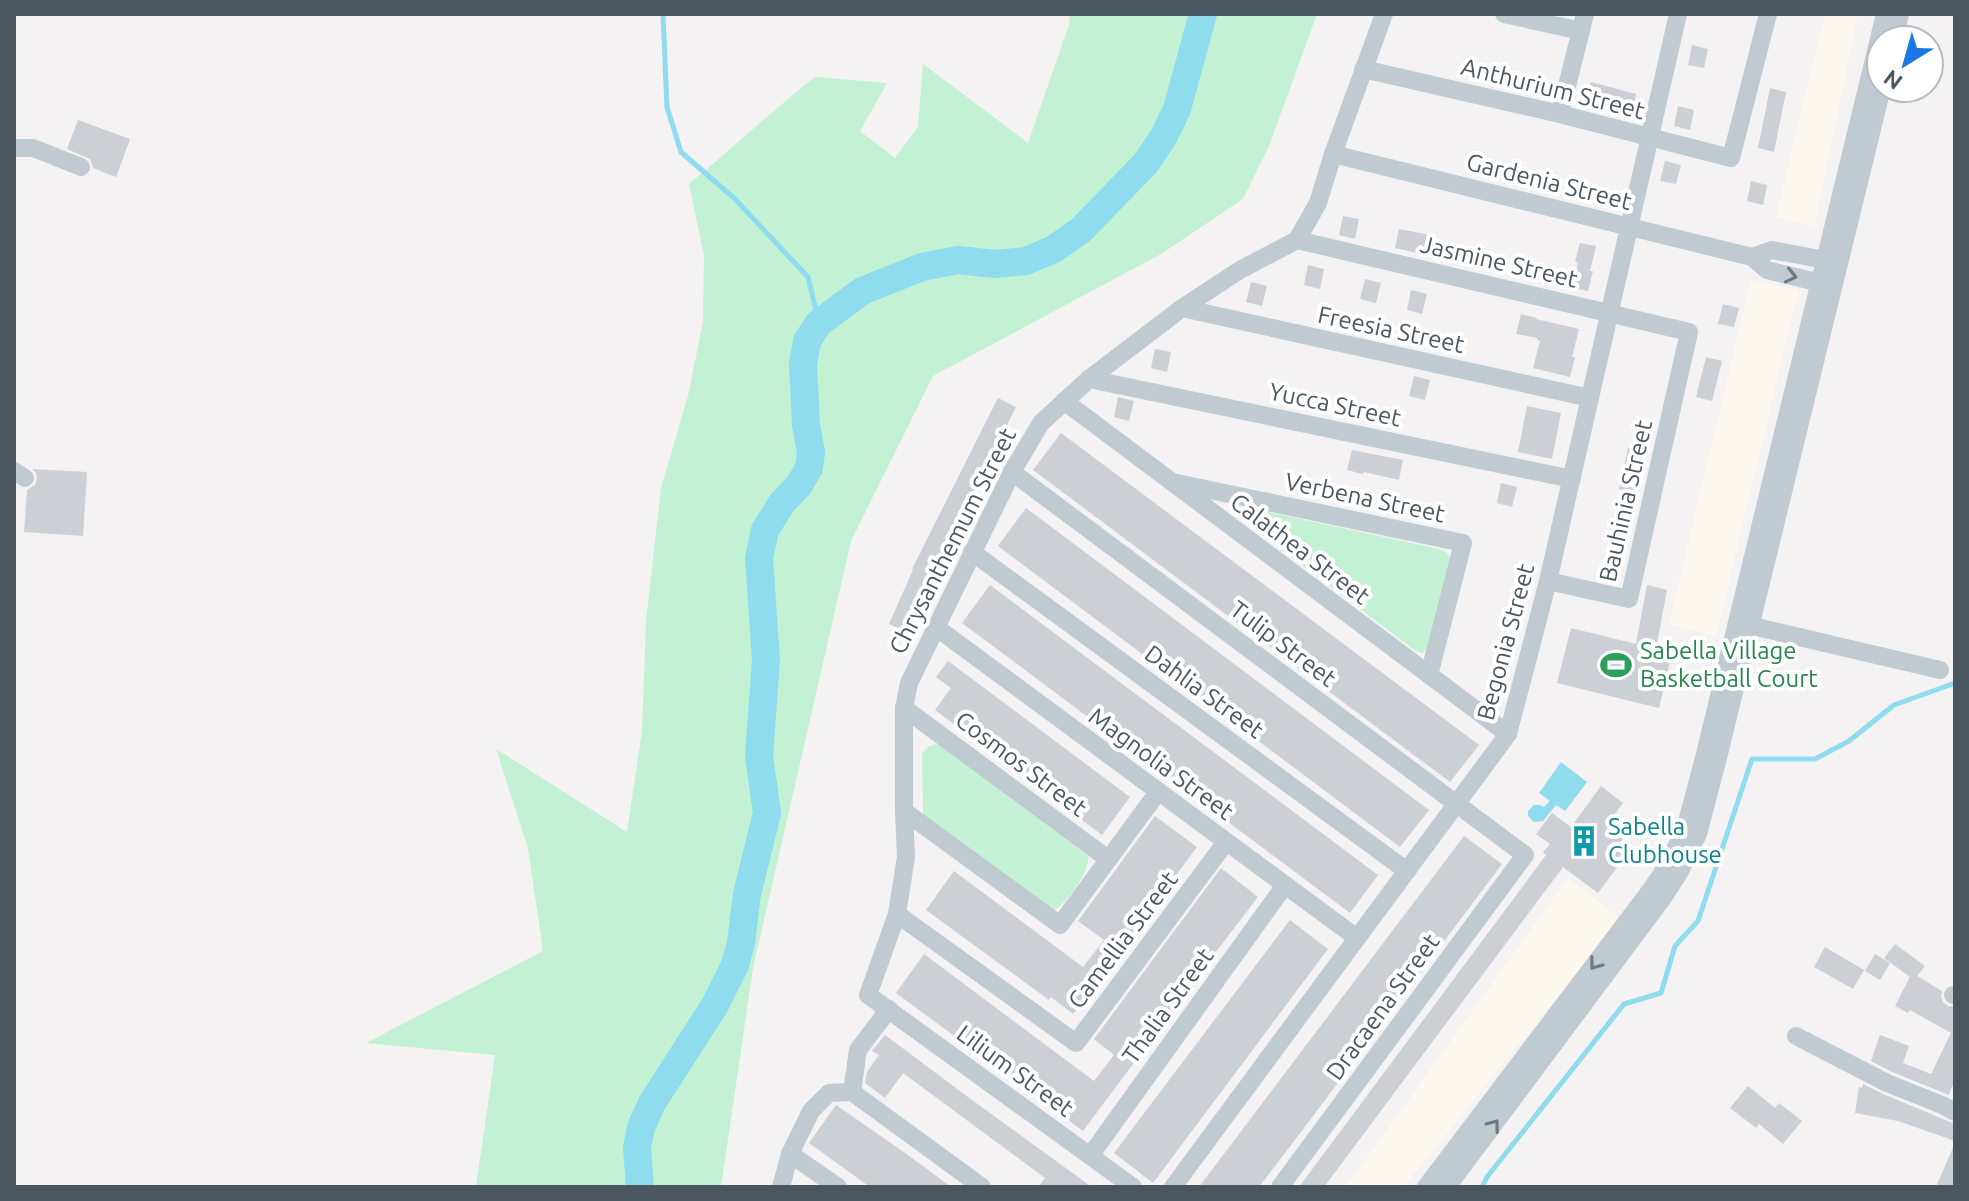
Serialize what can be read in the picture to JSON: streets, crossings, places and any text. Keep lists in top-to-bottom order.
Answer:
{
  "streets": {
    "street": [
      "Anthurium Street",
      "Gardenia Street",
      "Jasmine Street",
      "Freesia Street",
      "Yucca Street",
      "Verbena Street",
      "Bauhinia Street",
      "Chrysanthemum Street",
      "Calathea Street",
      "Begonia Street",
      "Tulip Street",
      "Dahlia Street",
      "Cosmos Street",
      "Magnolia Street",
      "Camellia Street",
      "Thalia Street",
      "Dracaena Street",
      "Lilium Street"
    ]
  },
  "crossings": [
    ["Anthurium Street", "Begonia Street"],
    ["Gardenia Street", "Begonia Street"],
    ["Jasmine Street", "Bauhinia Street"],
    ["Jasmine Street", "Chrysanthemum Street"],
    ["Jasmine Street", "Begonia Street"],
    ["Freesia Street", "Chrysanthemum Street"],
    ["Freesia Street", "Begonia Street"],
    ["Yucca Street", "Chrysanthemum Street"],
    ["Yucca Street", "Begonia Street"],
    ["Verbena Street", "Calathea Street"],
    ["Bauhinia Street", "Begonia Street"],
    ["Chrysanthemum Street", "Calathea Street"],
    ["Chrysanthemum Street", "Tulip Street"],
    ["Chrysanthemum Street", "Dahlia Street"],
    ["Chrysanthemum Street", "Cosmos Street"],
    ["Chrysanthemum Street", "Magnolia Street"],
    ["Chrysanthemum Street", "Camellia Street"],
    ["Chrysanthemum Street", "Lilium Street"],
    ["Calathea Street", "Begonia Street"],
    ["Begonia Street", "Tulip Street"],
    ["Begonia Street", "Dahlia Street"],
    ["Begonia Street", "Magnolia Street"],
    ["Tulip Street", "Dracaena Street"],
    ["Magnolia Street", "Camellia Street"],
    ["Magnolia Street", "Thalia Street"],
    ["Thalia Street", "Lilium Street"]
  ],
  "places": {
    "sports": ["Sabella Village Basketball Court"],
    "building": ["Sabella Clubhouse"]
  },
  "north": "bottom left"
}
